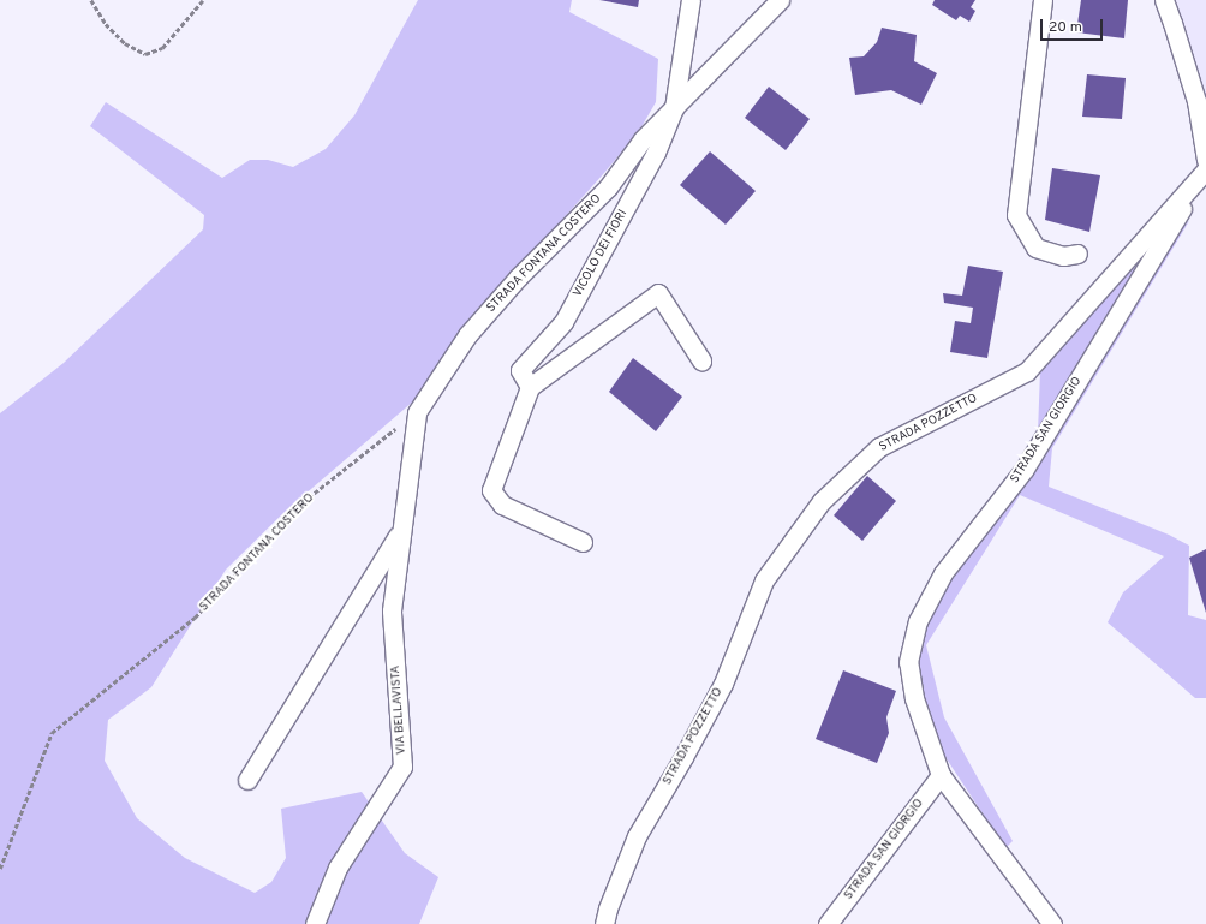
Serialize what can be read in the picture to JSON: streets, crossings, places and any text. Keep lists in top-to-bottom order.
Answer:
{
  "streets": {
    "street": [
      "STRADA FONTANA COSTERO",
      "VICOLO DEI FIORI",
      "STRADA POZZETTO",
      "STRADA SAN GIORGIO",
      "VIA BELLAVISTA"
    ]
  },
  "crossings": [
    ["STRADA FONTANA COSTERO", "VICOLO DEI FIORI"],
    ["STRADA FONTANA COSTERO", "VIA BELLAVISTA"],
    ["STRADA POZZETTO", "STRADA SAN GIORGIO"]
  ],
  "scale_bar": "20 m"
}
